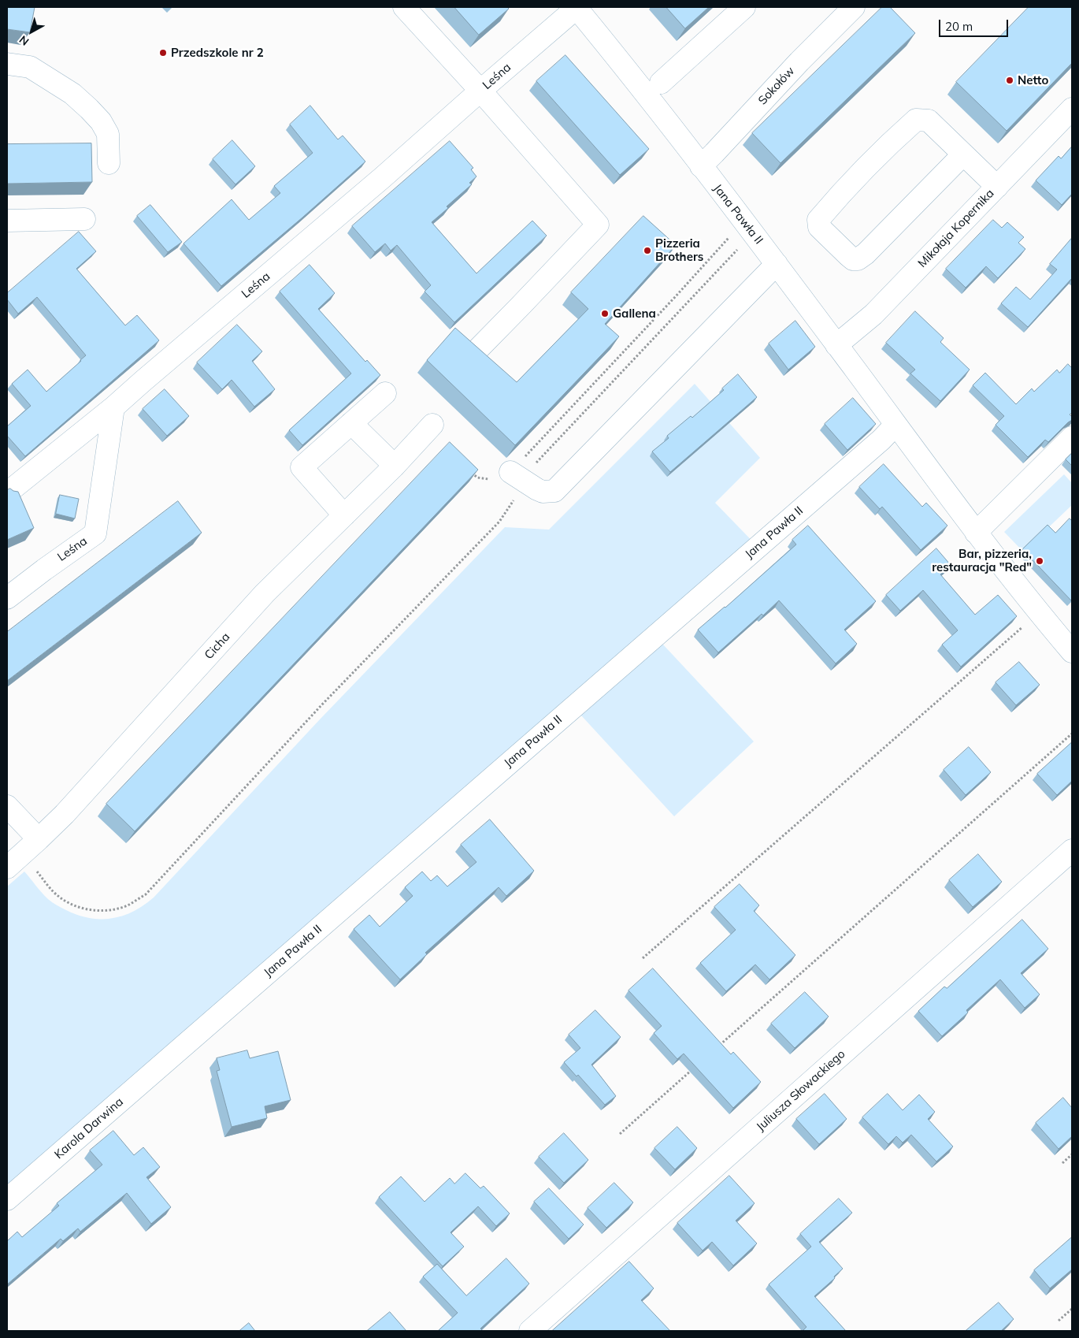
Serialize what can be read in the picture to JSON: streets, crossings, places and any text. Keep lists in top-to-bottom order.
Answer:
{
  "streets": {
    "street": [
      "Leśna",
      "Sokołów",
      "Jana Pawła II",
      "Mikołaja Kopernika",
      "Cicha",
      "Juliusza Słowackiego",
      "Karola Darwina"
    ]
  },
  "crossings": [
    ["Leśna", "Jana Pawła II"],
    ["Sokołów", "Jana Pawła II"],
    ["Jana Pawła II", "Mikołaja Kopernika"],
    ["Jana Pawła II", "Karola Darwina"]
  ],
  "places": [
    "Przedszkole nr 2",
    "Netto",
    "Pizzeria Brothers",
    "Gallena",
    "Bar, pizzeria, restauracja \"Red\""
  ],
  "scale_bar": "20 m",
  "north": "bottom left"
}
